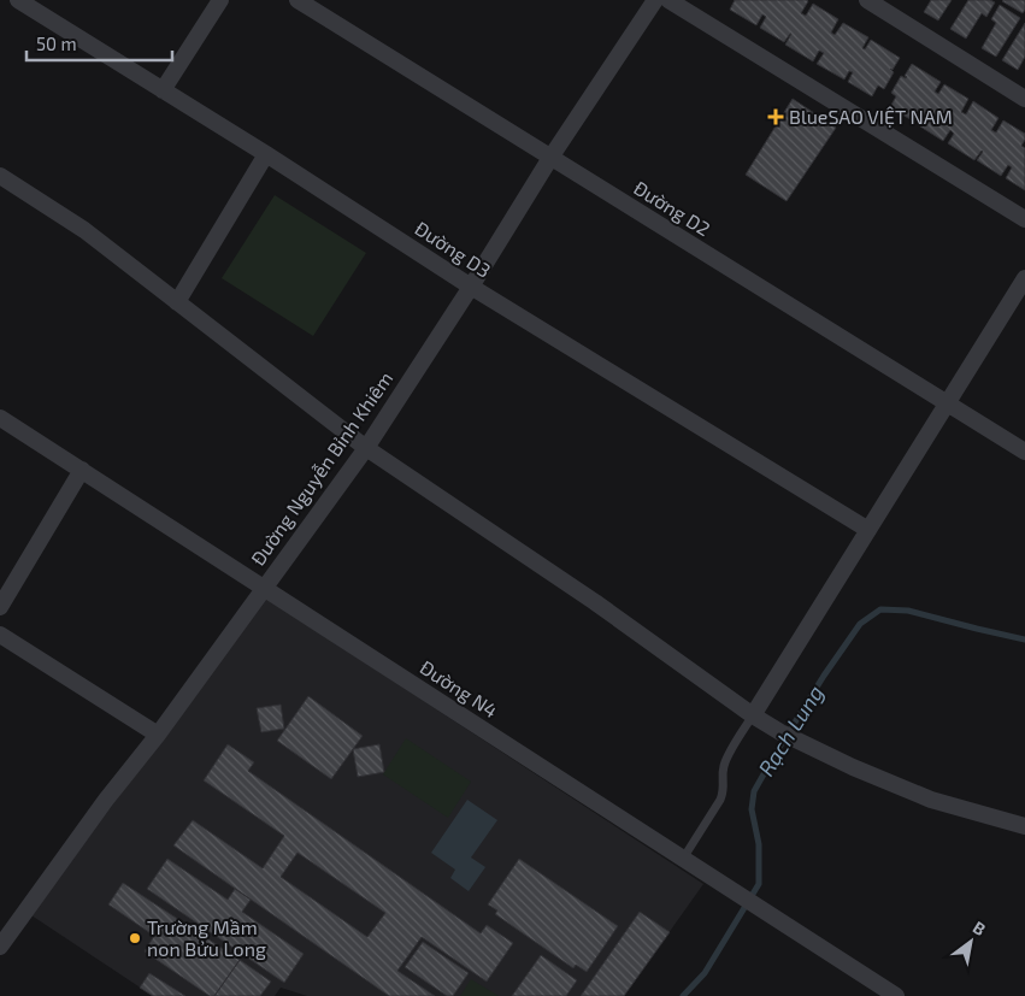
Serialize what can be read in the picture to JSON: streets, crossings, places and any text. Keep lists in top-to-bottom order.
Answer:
{
  "streets": {
    "street": [
      "Đường D2",
      "Đường D3",
      "Đường Nguyễn Bỉnh Khiêm",
      "Đường N4"
    ]
  },
  "crossings": [
    ["Đường D2", "Đường Nguyễn Bỉnh Khiêm"],
    ["Đường D3", "Đường Nguyễn Bỉnh Khiêm"],
    ["Đường Nguyễn Bỉnh Khiêm", "Đường N4"]
  ],
  "water": ["Rạch Lung"],
  "places": {
    "health": ["BlueSAO VIỆT NAM"],
    "other": ["Trường Mầm non Bửu Long"]
  },
  "scale_bar": "50 m",
  "north": "top right"
}
